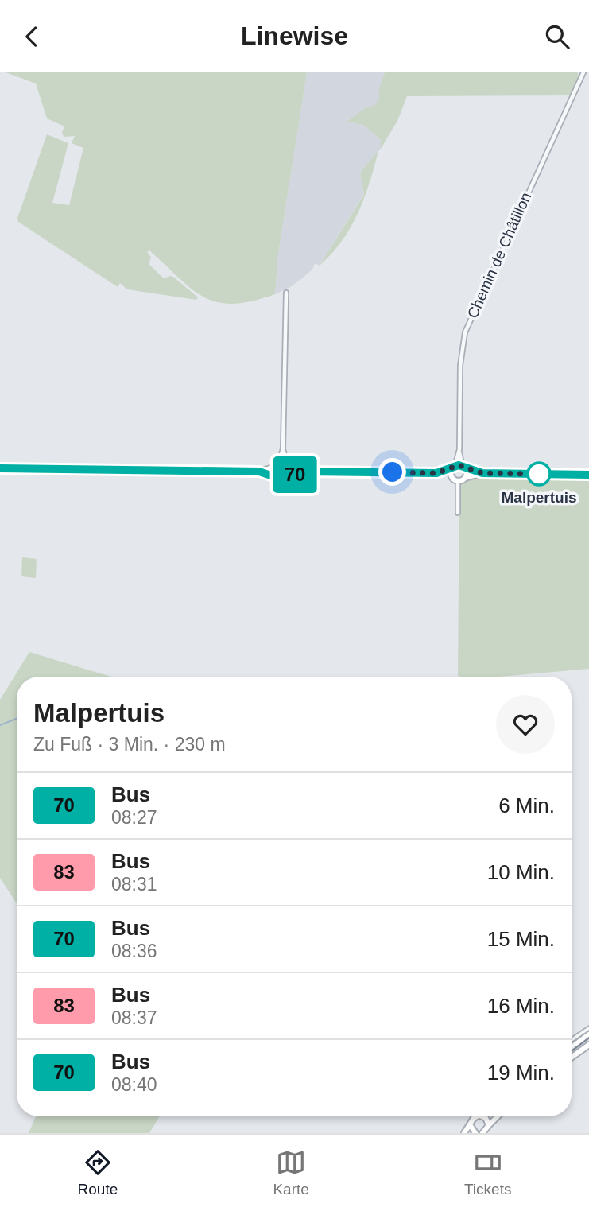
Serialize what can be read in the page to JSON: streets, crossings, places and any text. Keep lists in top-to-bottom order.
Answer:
{
  "streets": {
    "street": ["Chemin de Châtillon"]
  },
  "places": ["Malpertuis"],
  "lines": ["bus line 70"],
  "page": {
    "header": "Linewise",
    "on_map": "70",
    "heading": ["Malpertuis", "Zu Fuß · 3 Min. · 230 m"],
    "list": [
      {
        "mark": "70",
        "name": "Bus",
        "note": "08:27",
        "value": "6 Min."
      },
      {
        "mark": "83",
        "name": "Bus",
        "note": "08:31",
        "value": "10 Min."
      },
      {
        "mark": "70",
        "name": "Bus",
        "note": "08:36",
        "value": "15 Min."
      },
      {
        "mark": "83",
        "name": "Bus",
        "note": "08:37",
        "value": "16 Min."
      },
      {
        "mark": "70",
        "name": "Bus",
        "note": "08:40",
        "value": "19 Min."
      }
    ],
    "tabs": ["Route", "Karte", "Tickets"]
  }
}
